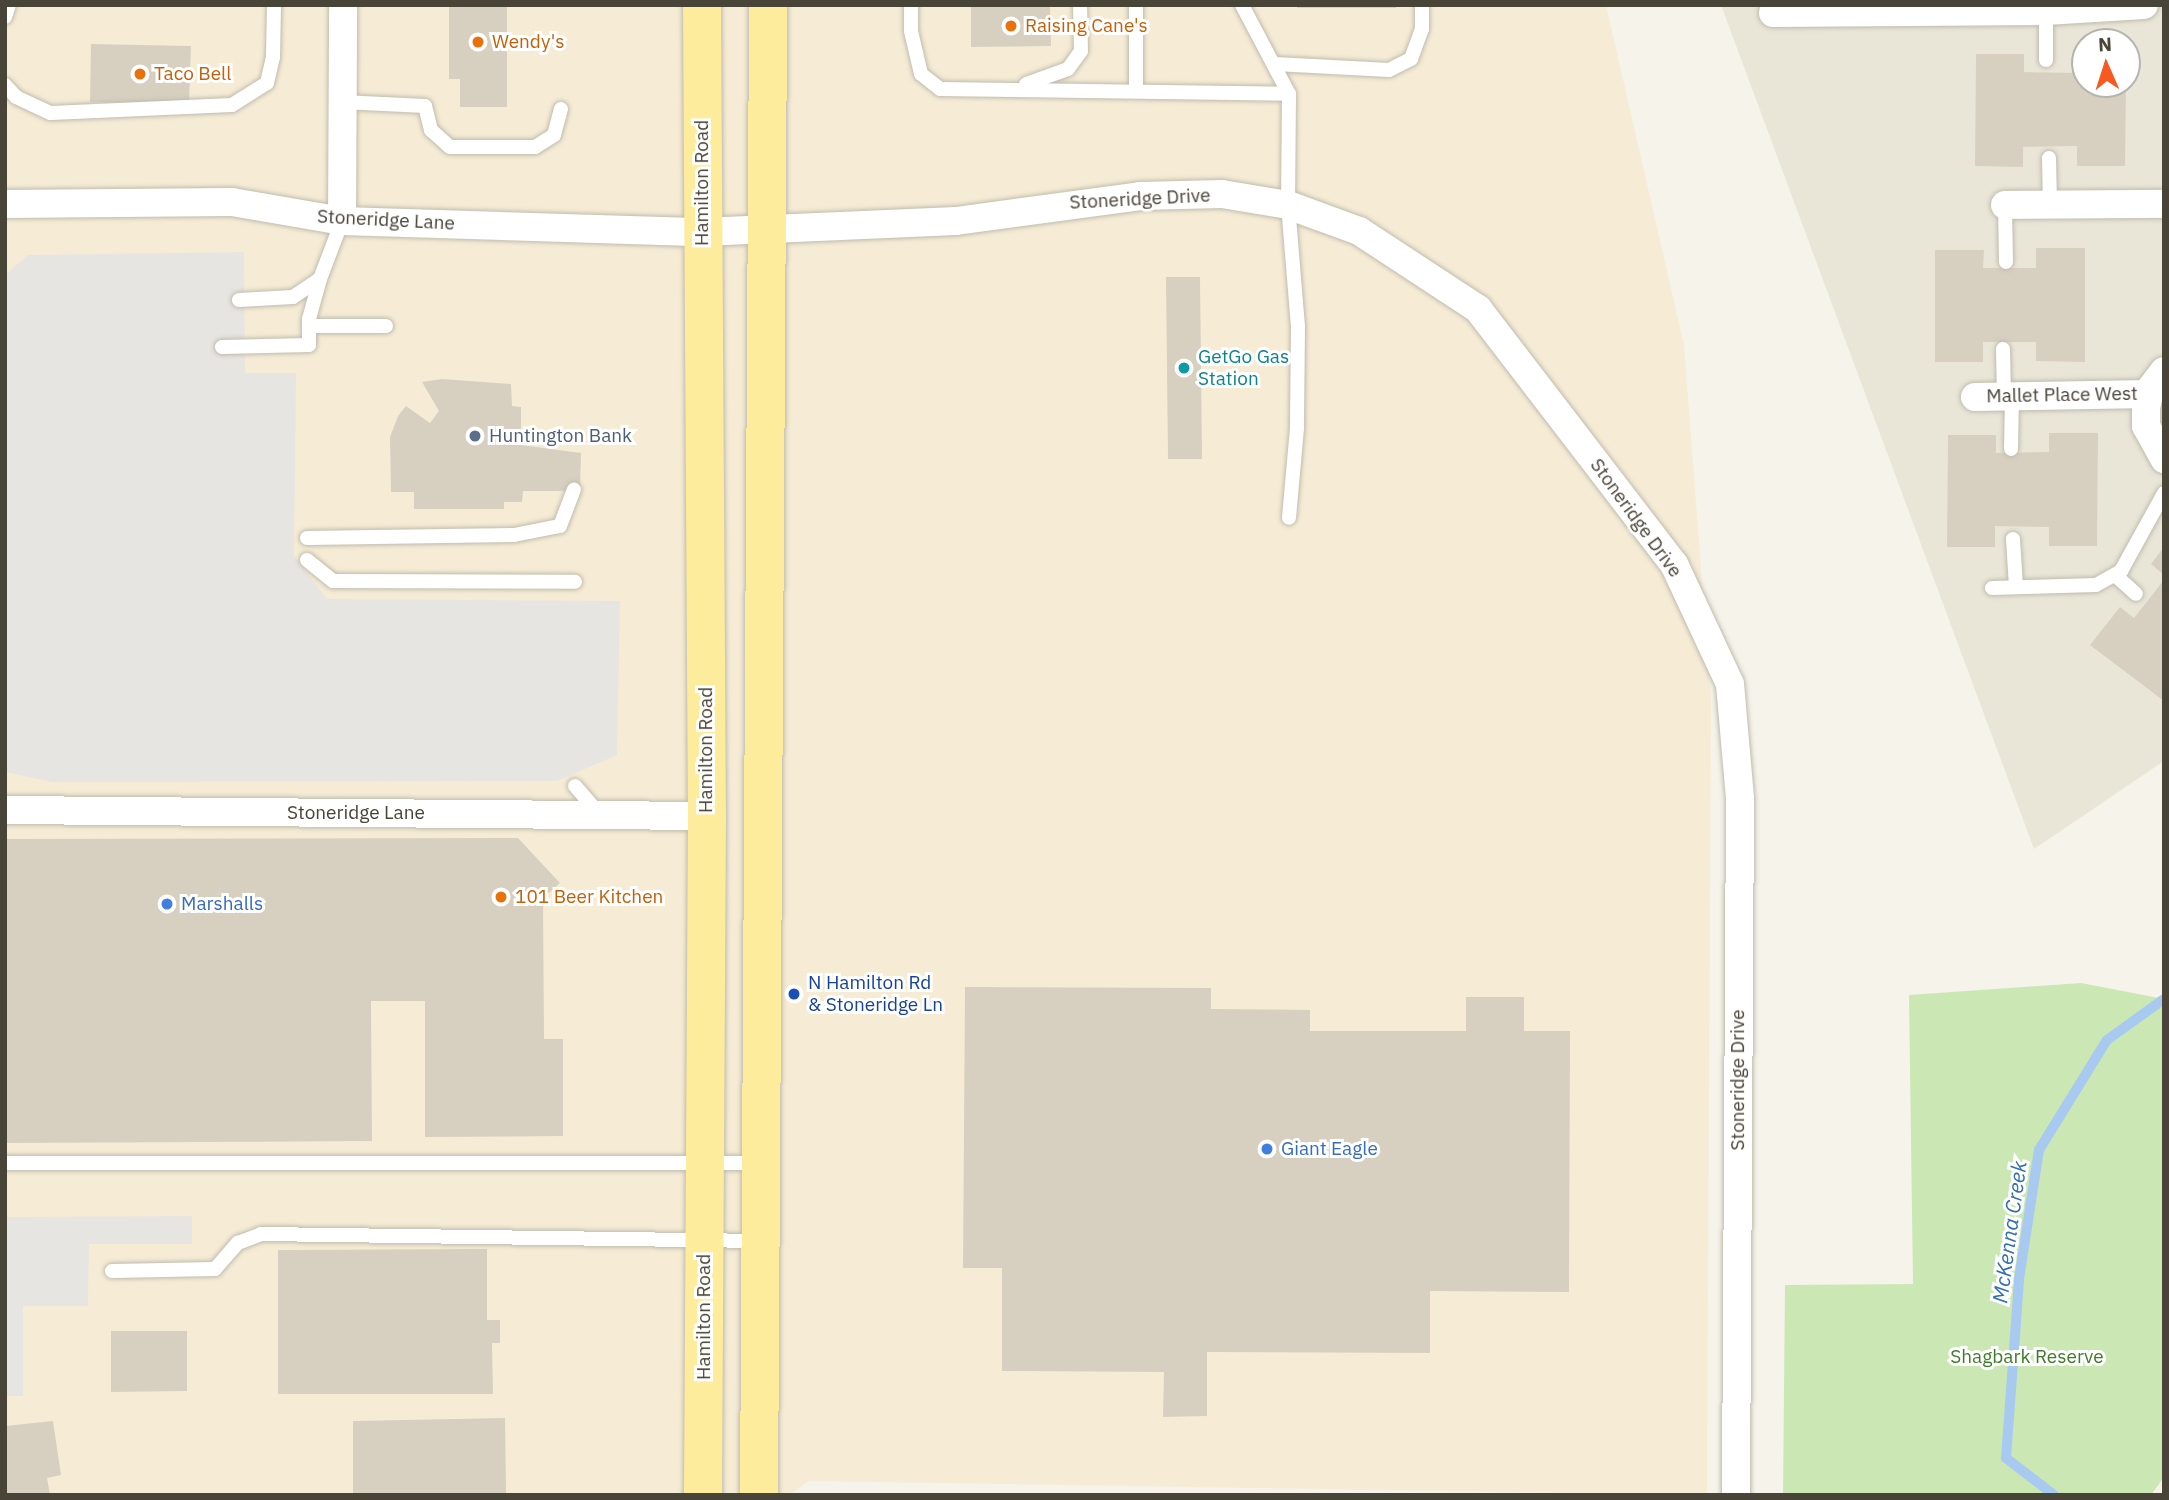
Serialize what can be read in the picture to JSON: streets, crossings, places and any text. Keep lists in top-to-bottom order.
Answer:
{
  "streets": {
    "main road": ["Hamilton Road"],
    "street": ["Stoneridge Drive", "Stoneridge Lane", "Mallet Place West"]
  },
  "crossings": [
    ["Hamilton Road", "Stoneridge Lane"],
    ["Stoneridge Drive", "Stoneridge Lane"]
  ],
  "water": ["McKenna Creek"],
  "parks": ["Shagbark Reserve"],
  "places": [
    "Raising Cane's",
    "Wendy's",
    "Taco Bell",
    "GetGo Gas Station",
    "Huntington Bank",
    "101 Beer Kitchen",
    "Marshalls",
    "N Hamilton Rd & Stoneridge Ln",
    "Giant Eagle"
  ],
  "north": "top"
}
